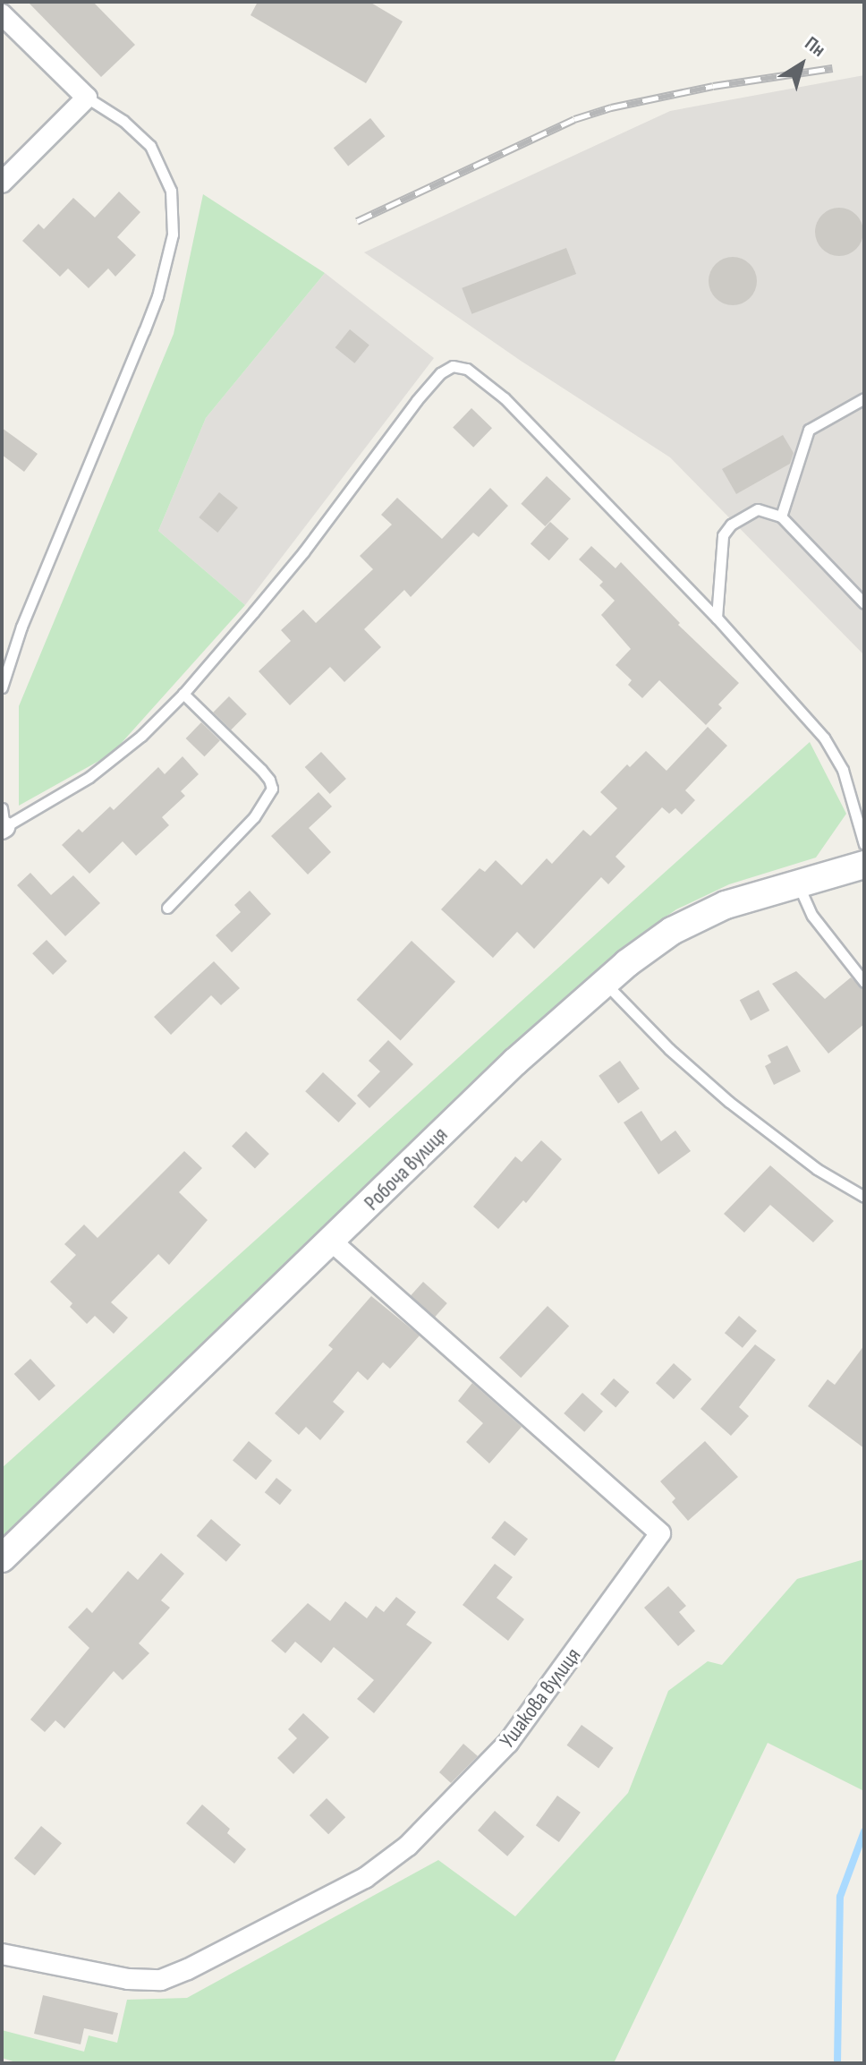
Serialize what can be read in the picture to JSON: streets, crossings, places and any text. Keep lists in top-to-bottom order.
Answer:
{
  "streets": {
    "street": ["Робоча вулиця", "Ушакова вулиця"]
  },
  "crossings": [
    ["Робоча вулиця", "Ушакова вулиця"]
  ],
  "north": "top right"
}
